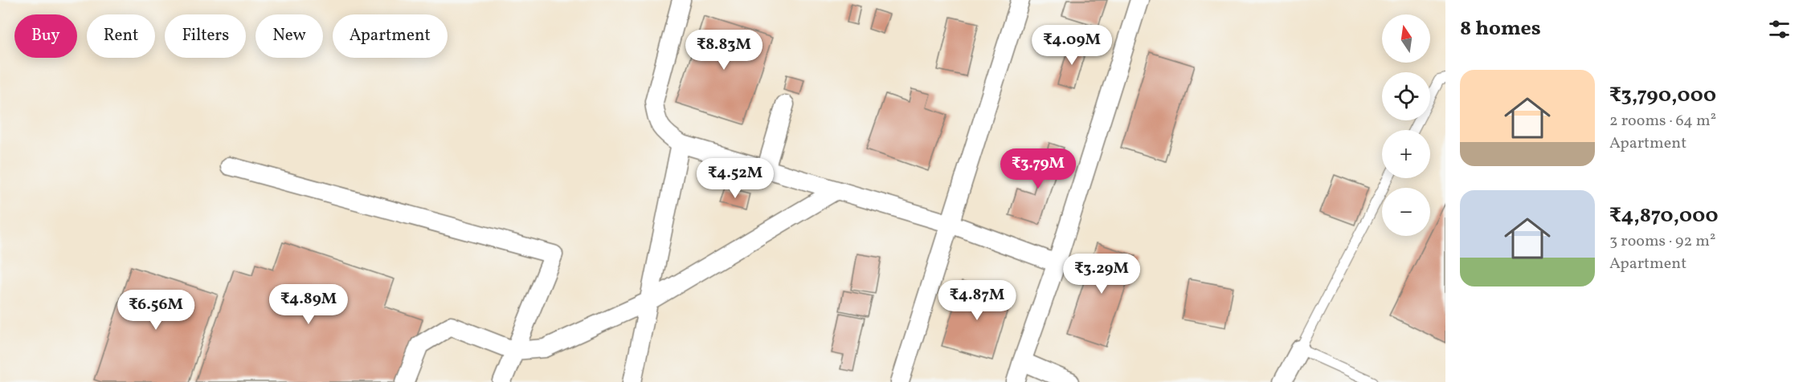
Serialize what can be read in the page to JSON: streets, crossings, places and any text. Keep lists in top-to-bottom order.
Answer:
{
  "north": "top",
  "page": {
    "heading": "8 homes",
    "map_buttons": ["+", "−"],
    "chip": [
      "Buy",
      "Rent",
      "Filters",
      "New",
      "Apartment"
    ],
    "price": [
      "₹4.09M",
      "₹8.83M",
      "₹3.79M",
      "₹4.52M",
      "₹3.29M",
      "₹4.87M",
      "₹4.89M",
      "₹6.56M"
    ],
    "list": [
      {
        "name": "₹3,790,000",
        "note": "2 rooms · 64 m² · Apartment"
      },
      {
        "name": "₹4,870,000",
        "note": "3 rooms · 92 m² · Apartment"
      }
    ]
  }
}
